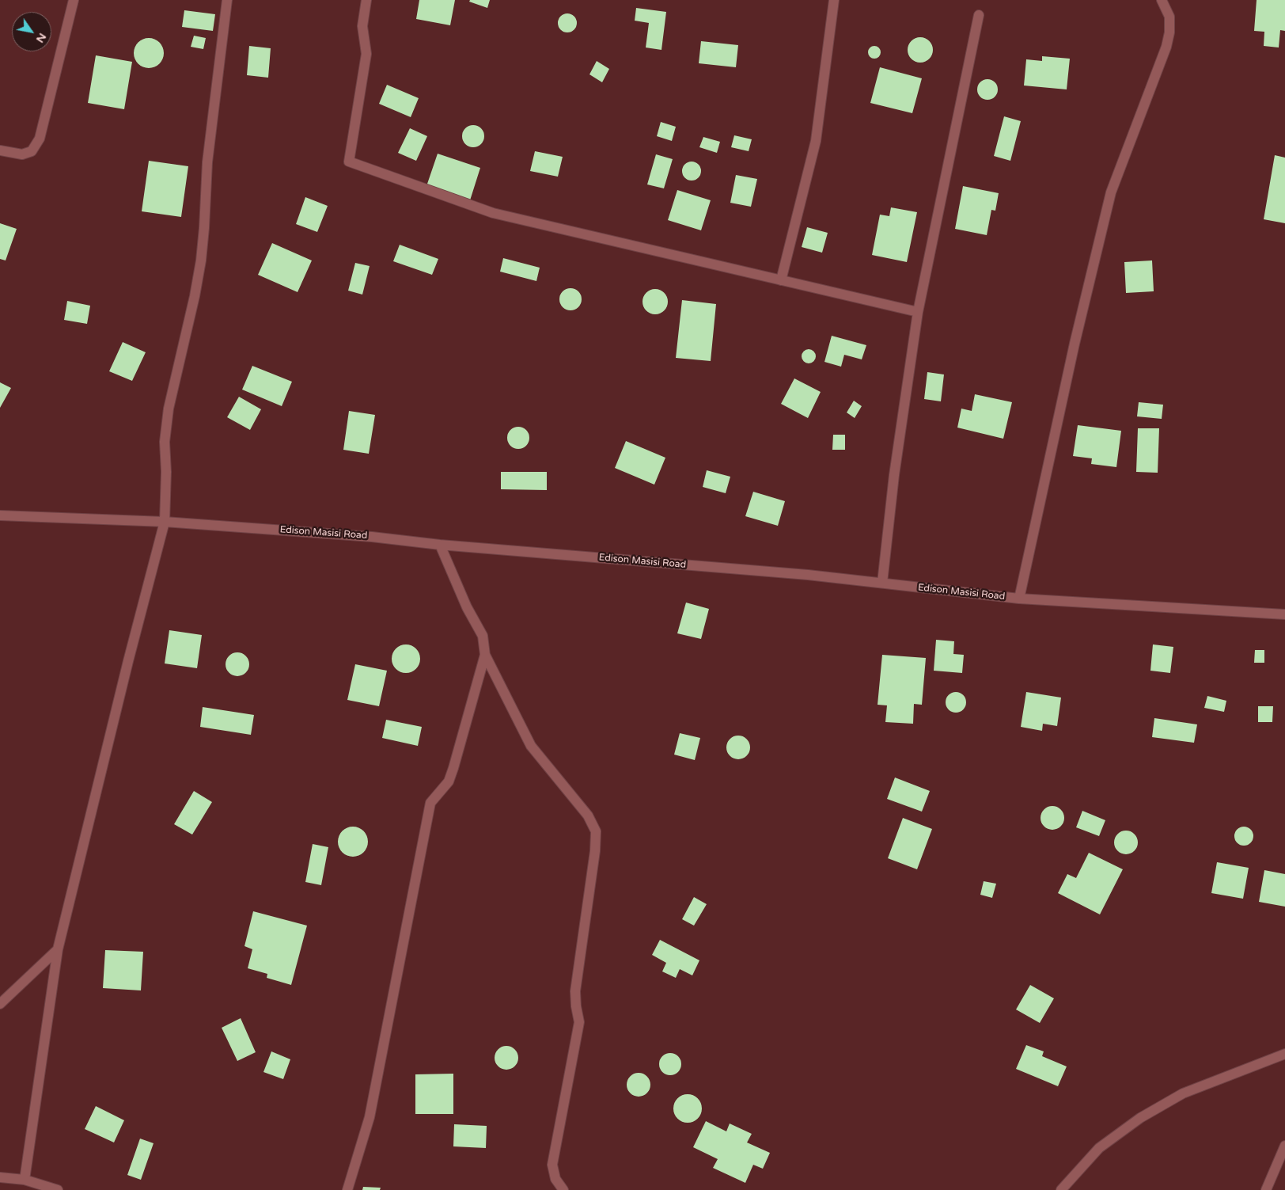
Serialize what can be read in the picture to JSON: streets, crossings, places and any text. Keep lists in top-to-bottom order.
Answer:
{
  "streets": {
    "street": ["Edison Masisi Road"]
  },
  "north": "bottom right"
}
